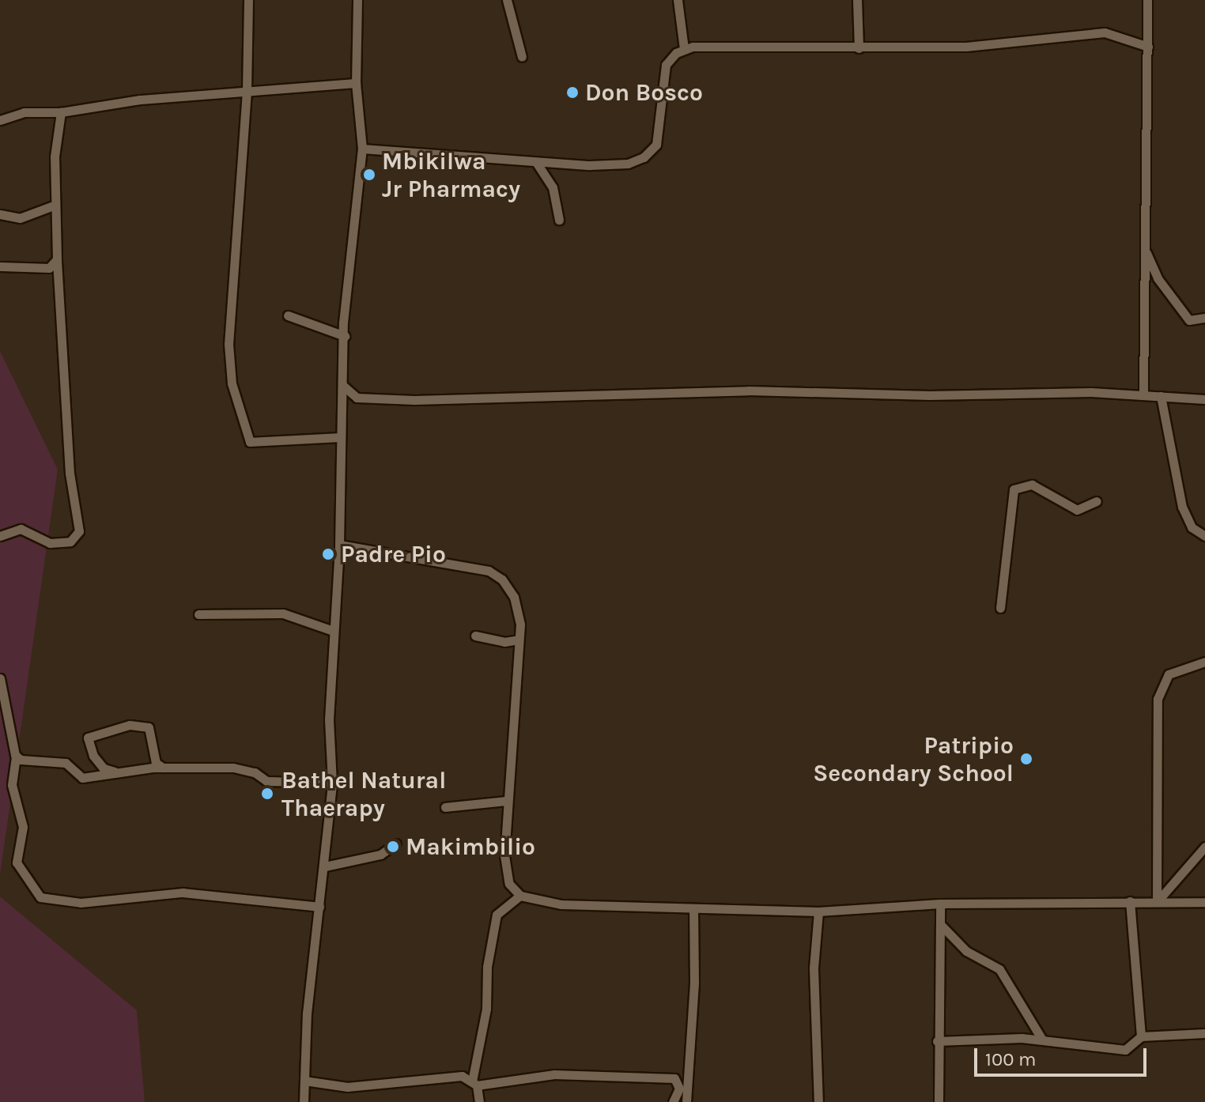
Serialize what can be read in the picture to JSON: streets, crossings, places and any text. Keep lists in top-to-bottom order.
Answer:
{
  "places": [
    "Don Bosco",
    "Mbikilwa Jr Pharmacy",
    "Padre Pio",
    "Patripio Secondary School",
    "Bathel Natural Thaerapy",
    "Makimbilio"
  ],
  "scale_bar": "100 m"
}
